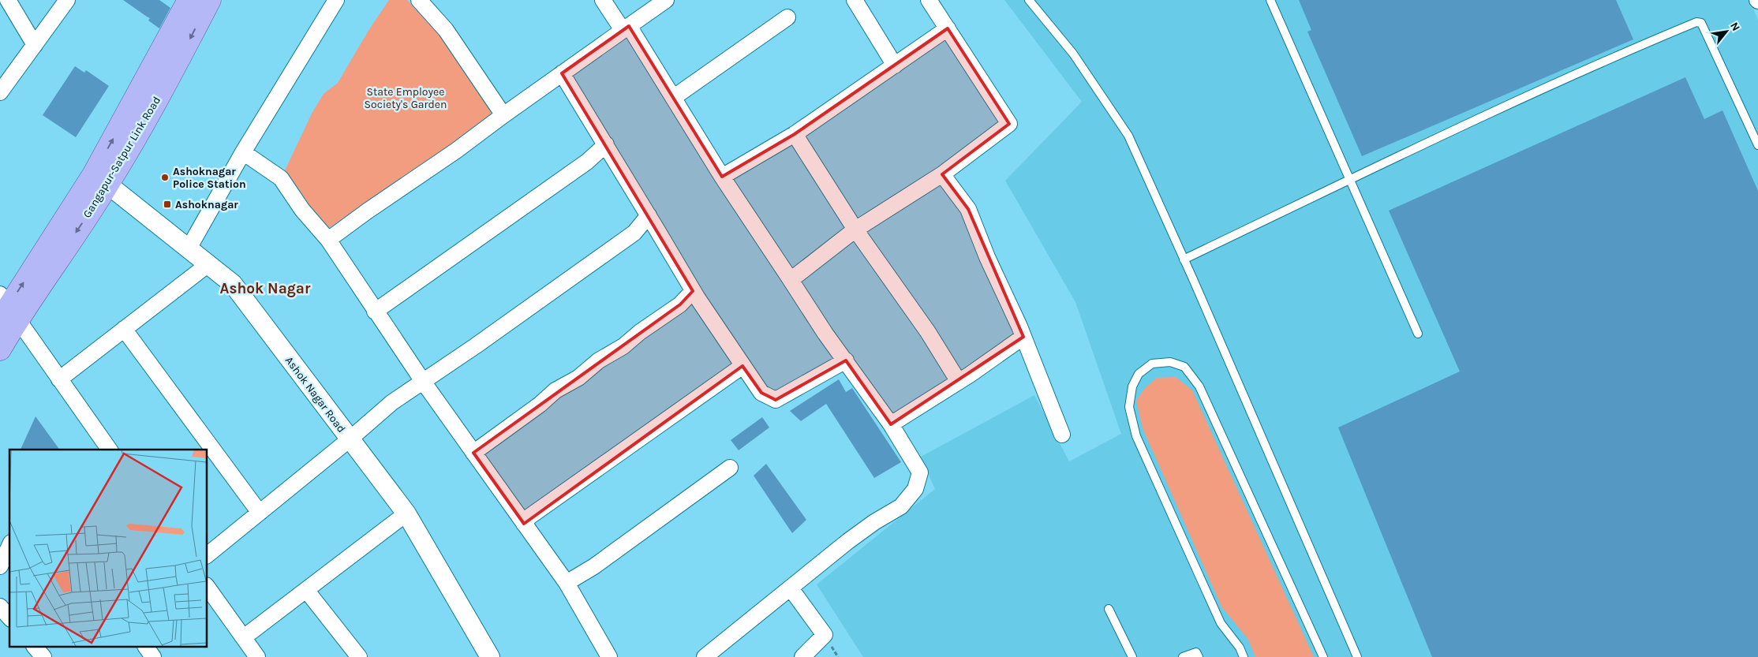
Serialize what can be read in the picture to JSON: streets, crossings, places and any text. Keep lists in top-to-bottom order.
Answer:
{
  "streets": {
    "main road": ["Gangapur-Satpur Link Road"],
    "street": ["Ashok Nagar Road"]
  },
  "crossings": [
    ["Gangapur-Satpur Link Road", "Ashok Nagar Road"]
  ],
  "districts": ["Ashok Nagar"],
  "parks": ["State Employee Society's Garden"],
  "places": {
    "other": ["Ashoknagar Police Station"],
    "transit": ["Ashoknagar"]
  },
  "north": "top right"
}
